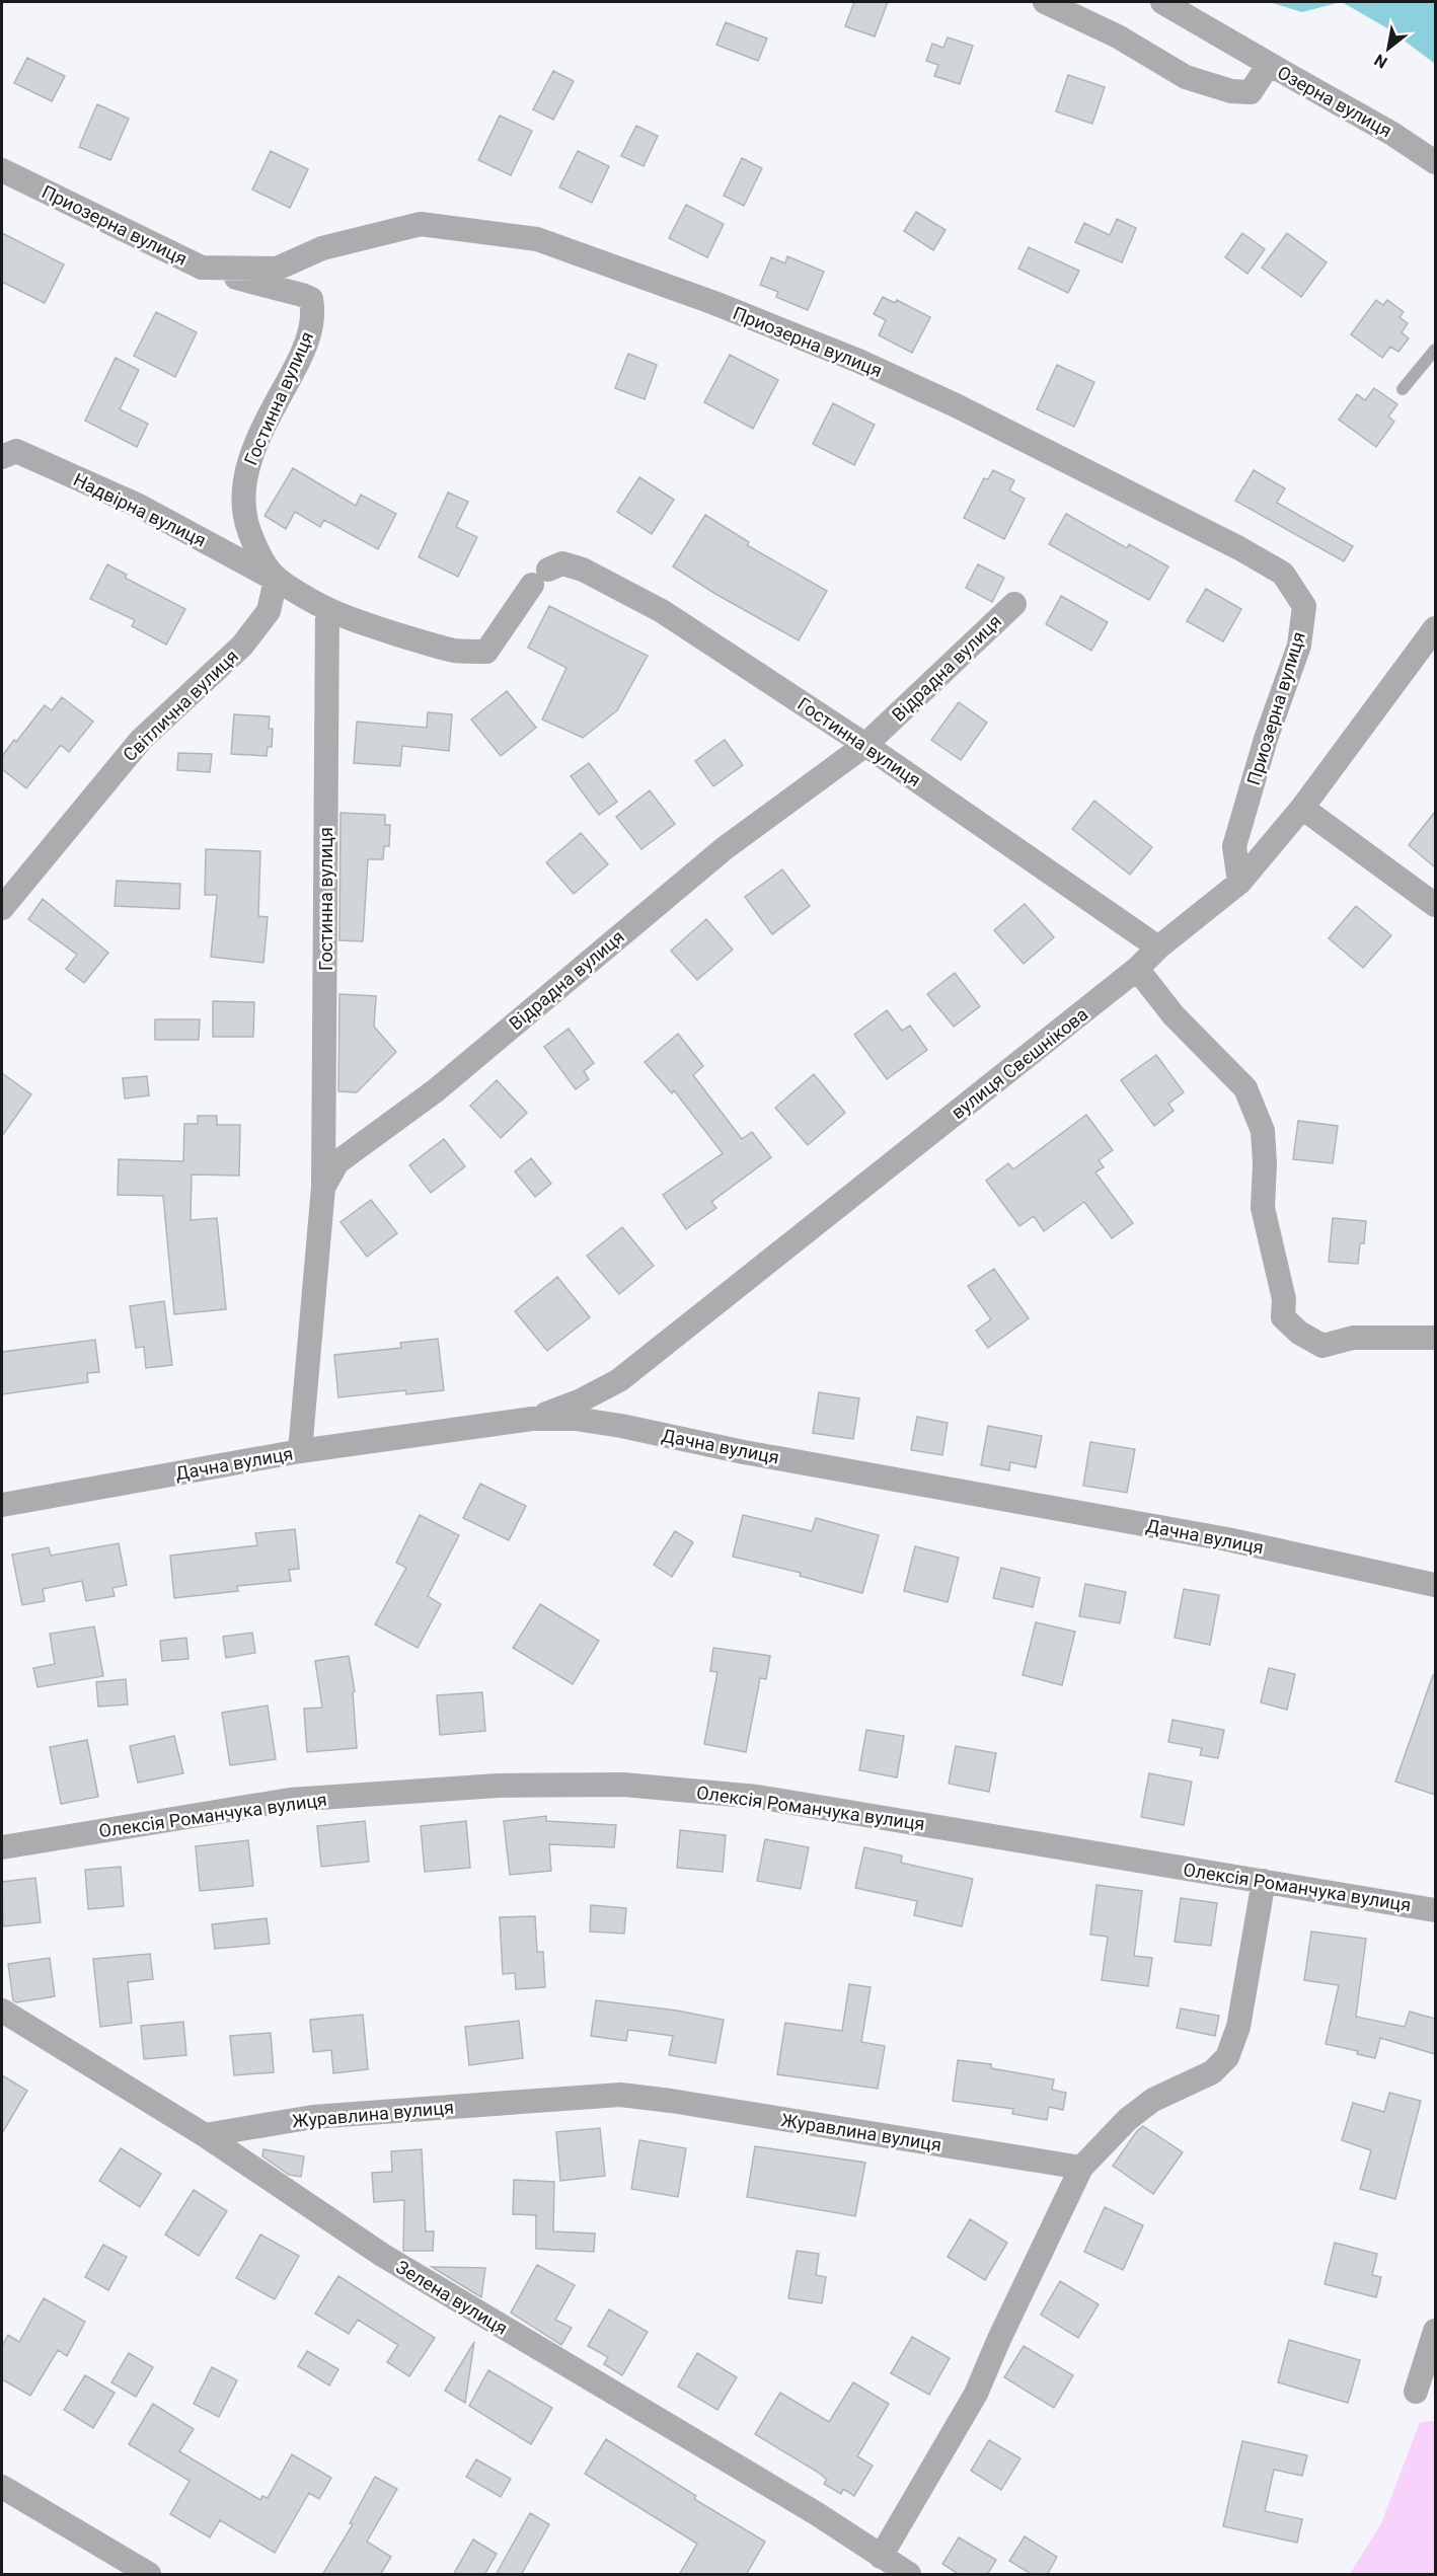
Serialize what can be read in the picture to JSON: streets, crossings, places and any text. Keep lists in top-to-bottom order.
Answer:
{
  "streets": {
    "street": [
      "Озерна вулиця",
      "Приозерна вулиця",
      "Гостинна вулиця",
      "Надвірна вулиця",
      "Відрадна вулиця",
      "Світлична вулиця",
      "вулиця Свєшнікова",
      "Дачна вулиця",
      "Олексія Романчука вулиця",
      "Журавлина вулиця",
      "Зелена вулиця"
    ]
  },
  "crossings": [
    ["Приозерна вулиця", "Гостинна вулиця"],
    ["Приозерна вулиця", "вулиця Свєшнікова"],
    ["Гостинна вулиця", "Надвірна вулиця"],
    ["Гостинна вулиця", "Відрадна вулиця"],
    ["Гостинна вулиця", "Світлична вулиця"],
    ["Гостинна вулиця", "вулиця Свєшнікова"],
    ["Надвірна вулиця", "Світлична вулиця"],
    ["Відрадна вулиця", "Дачна вулиця"],
    ["вулиця Свєшнікова", "Дачна вулиця"],
    ["Журавлина вулиця", "Зелена вулиця"]
  ],
  "north": "bottom left"
}
